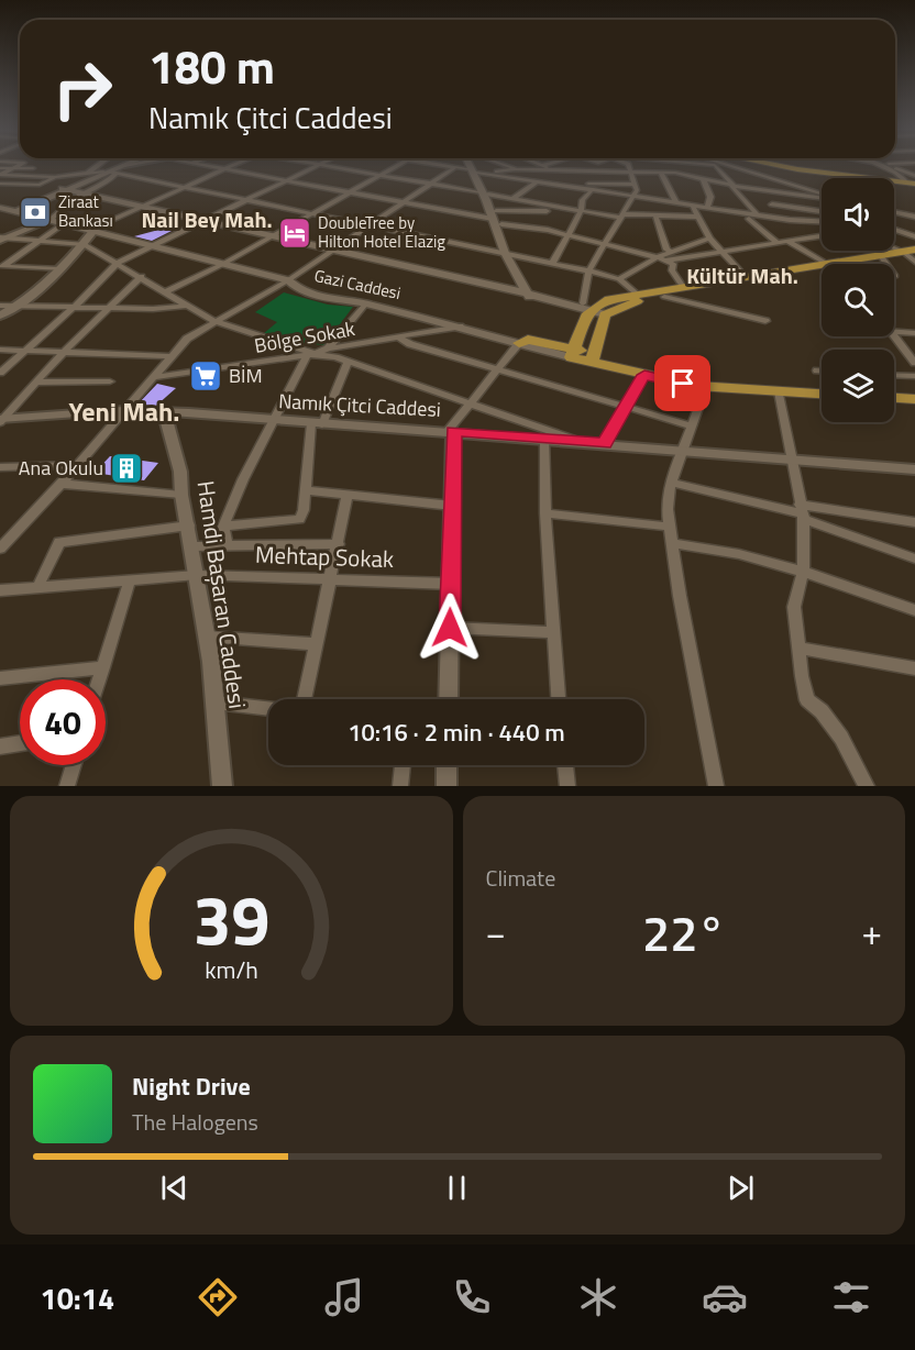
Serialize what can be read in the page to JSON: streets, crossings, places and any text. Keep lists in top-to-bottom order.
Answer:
{
  "streets": {
    "main road": ["Gazi Caddesi"],
    "street": [
      "Bölge Sokak",
      "Namık Çitci Caddesi",
      "Mehtap Sokak",
      "Hamdi Başaran Caddesi"
    ]
  },
  "crossings": [
    ["Gazi Caddesi", "Bölge Sokak"],
    ["Namık Çitci Caddesi", "Hamdi Başaran Caddesi"],
    ["Mehtap Sokak", "Hamdi Başaran Caddesi"]
  ],
  "districts": ["Nail Bey Mah.", "Kültür Mah.", "Yeni Mah."],
  "places": {
    "bank": ["Ziraat Bankası"],
    "hotel": ["DoubleTree by Hilton Hotel Elazig"],
    "supermarket": ["BİM"],
    "building": ["Ana Okulu"]
  },
  "page": {
    "turn": ["180 m", "Namık Çitci Caddesi"],
    "limit": "40",
    "trip": "10:16 · 2 min · 440 m",
    "tile": "Climate",
    "heat": ["−", "22°", "+"],
    "song": ["Night Drive", "The Halogens"],
    "tabs": "10:14",
    "gauge": ["39", "km/h"]
  }
}
